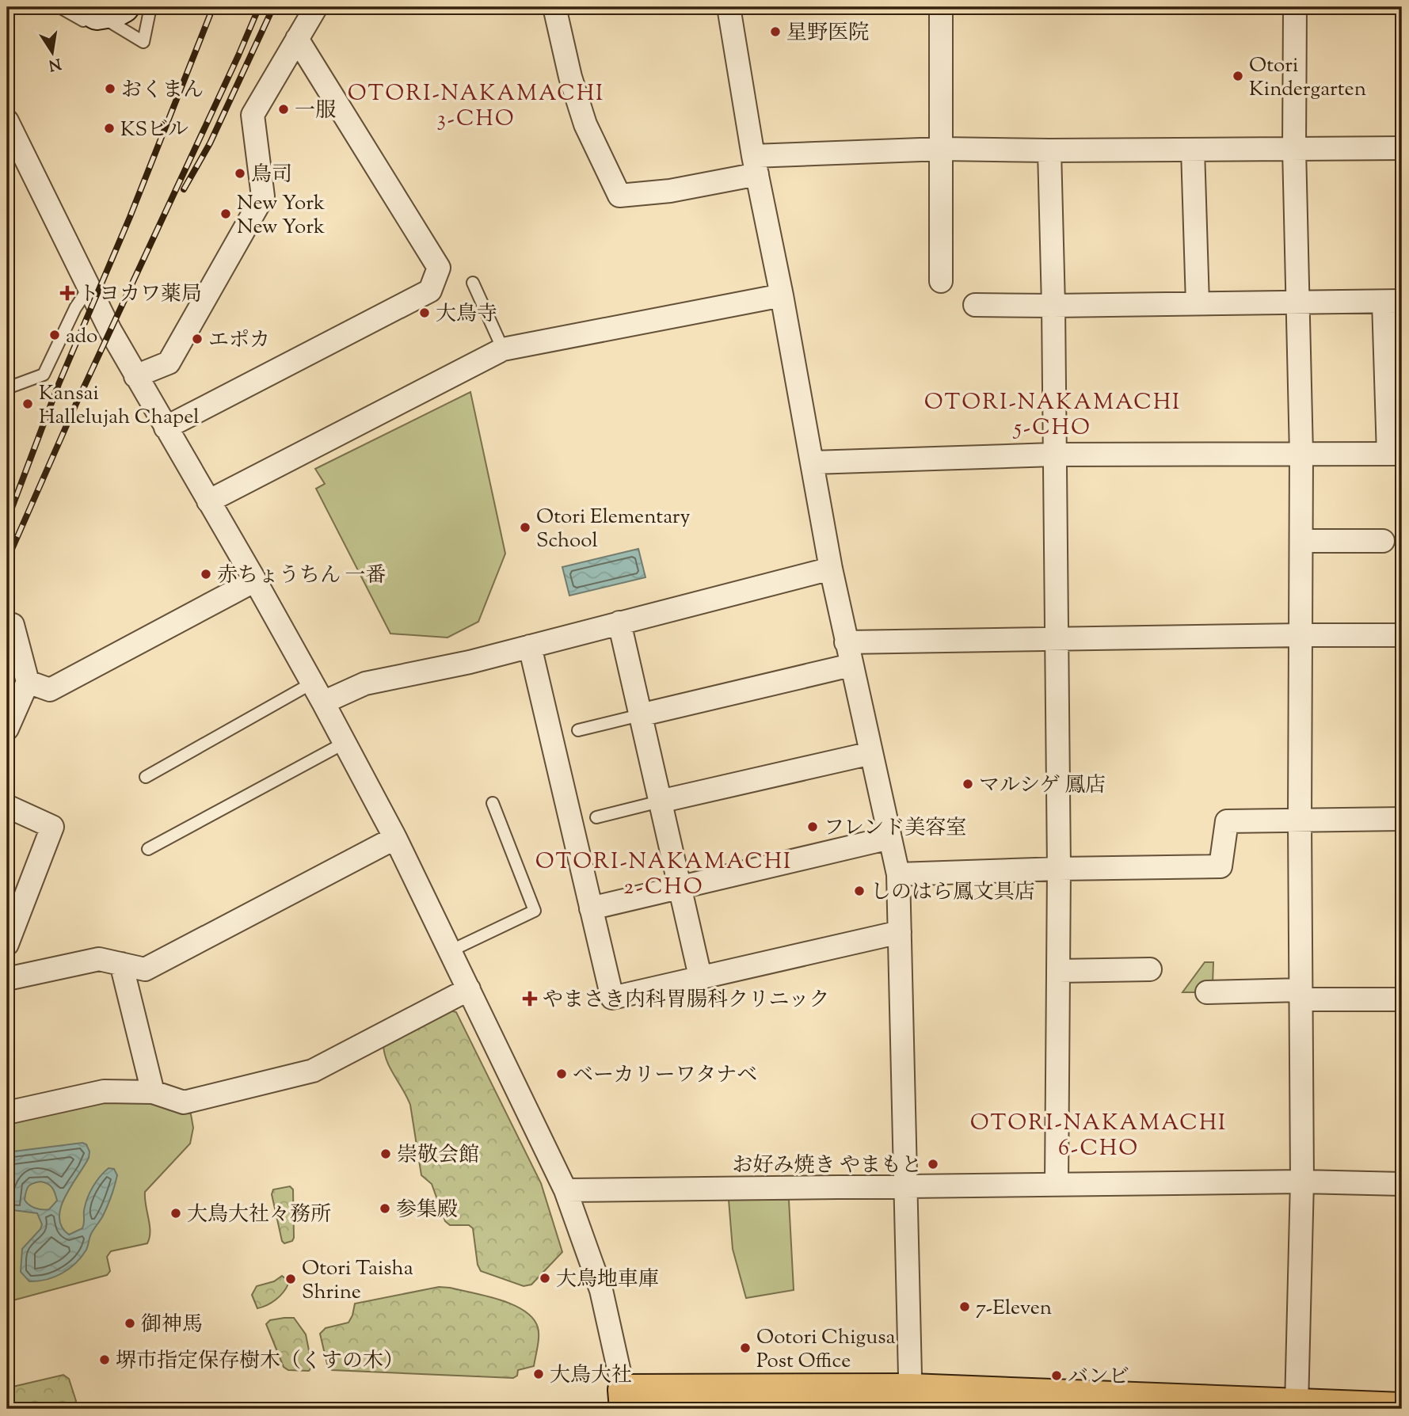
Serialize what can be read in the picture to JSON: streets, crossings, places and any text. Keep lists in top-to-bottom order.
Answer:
{
  "districts": [
    "OTORI-NAKAMACHI 3-CHO",
    "OTORI-NAKAMACHI 5-CHO",
    "OTORI-NAKAMACHI 2-CHO",
    "OTORI-NAKAMACHI 6-CHO"
  ],
  "places": {
    "other": [
      "星野医院",
      "Otori Kindergarten",
      "おくまん",
      "一服",
      "KSビル",
      "鳥司",
      "New York New York",
      "大鳥寺",
      "ado",
      "エポカ",
      "Kansai Hallelujah Chapel",
      "Otori Elementary School",
      "赤ちょうちん 一番",
      "マルシゲ 鳳店",
      "フレンド美容室",
      "しのはら鳳文具店",
      "ベーカリーワタナベ",
      "崇敬会館",
      "お好み焼き やまもと",
      "参集殿",
      "大鳥大社々務所",
      "大鳥地車庫",
      "Otori Taisha Shrine",
      "7-Eleven",
      "御神馬",
      "Ootori Chigusa Post Office",
      "堺市指定保存樹木（くすの木）",
      "大鳥大社",
      "バンビ"
    ],
    "health": ["トヨカワ薬局", "やまさき内科胃腸科クリニック"]
  },
  "north": "bottom"
}
